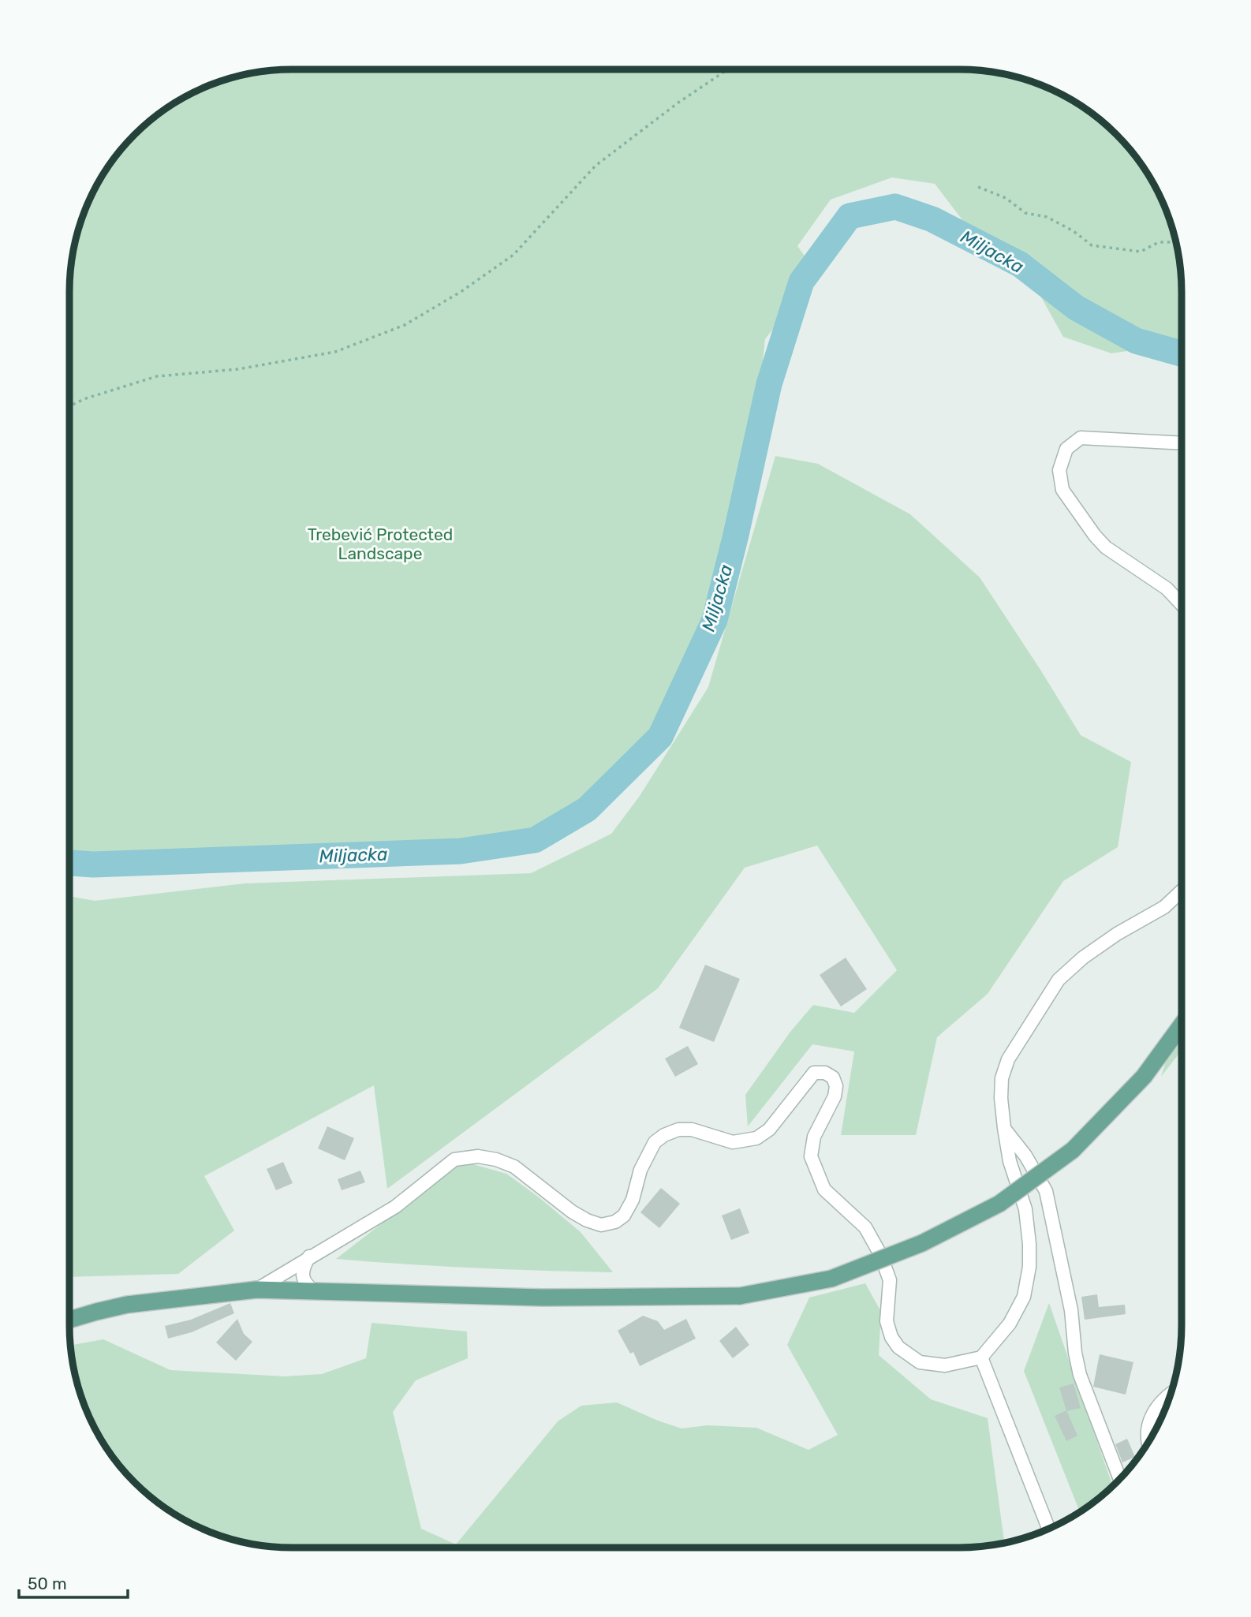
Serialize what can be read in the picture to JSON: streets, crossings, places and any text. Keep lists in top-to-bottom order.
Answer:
{
  "water": ["Miljacka"],
  "parks": ["Trebević Protected Landscape"],
  "scale_bar": "50 m"
}
